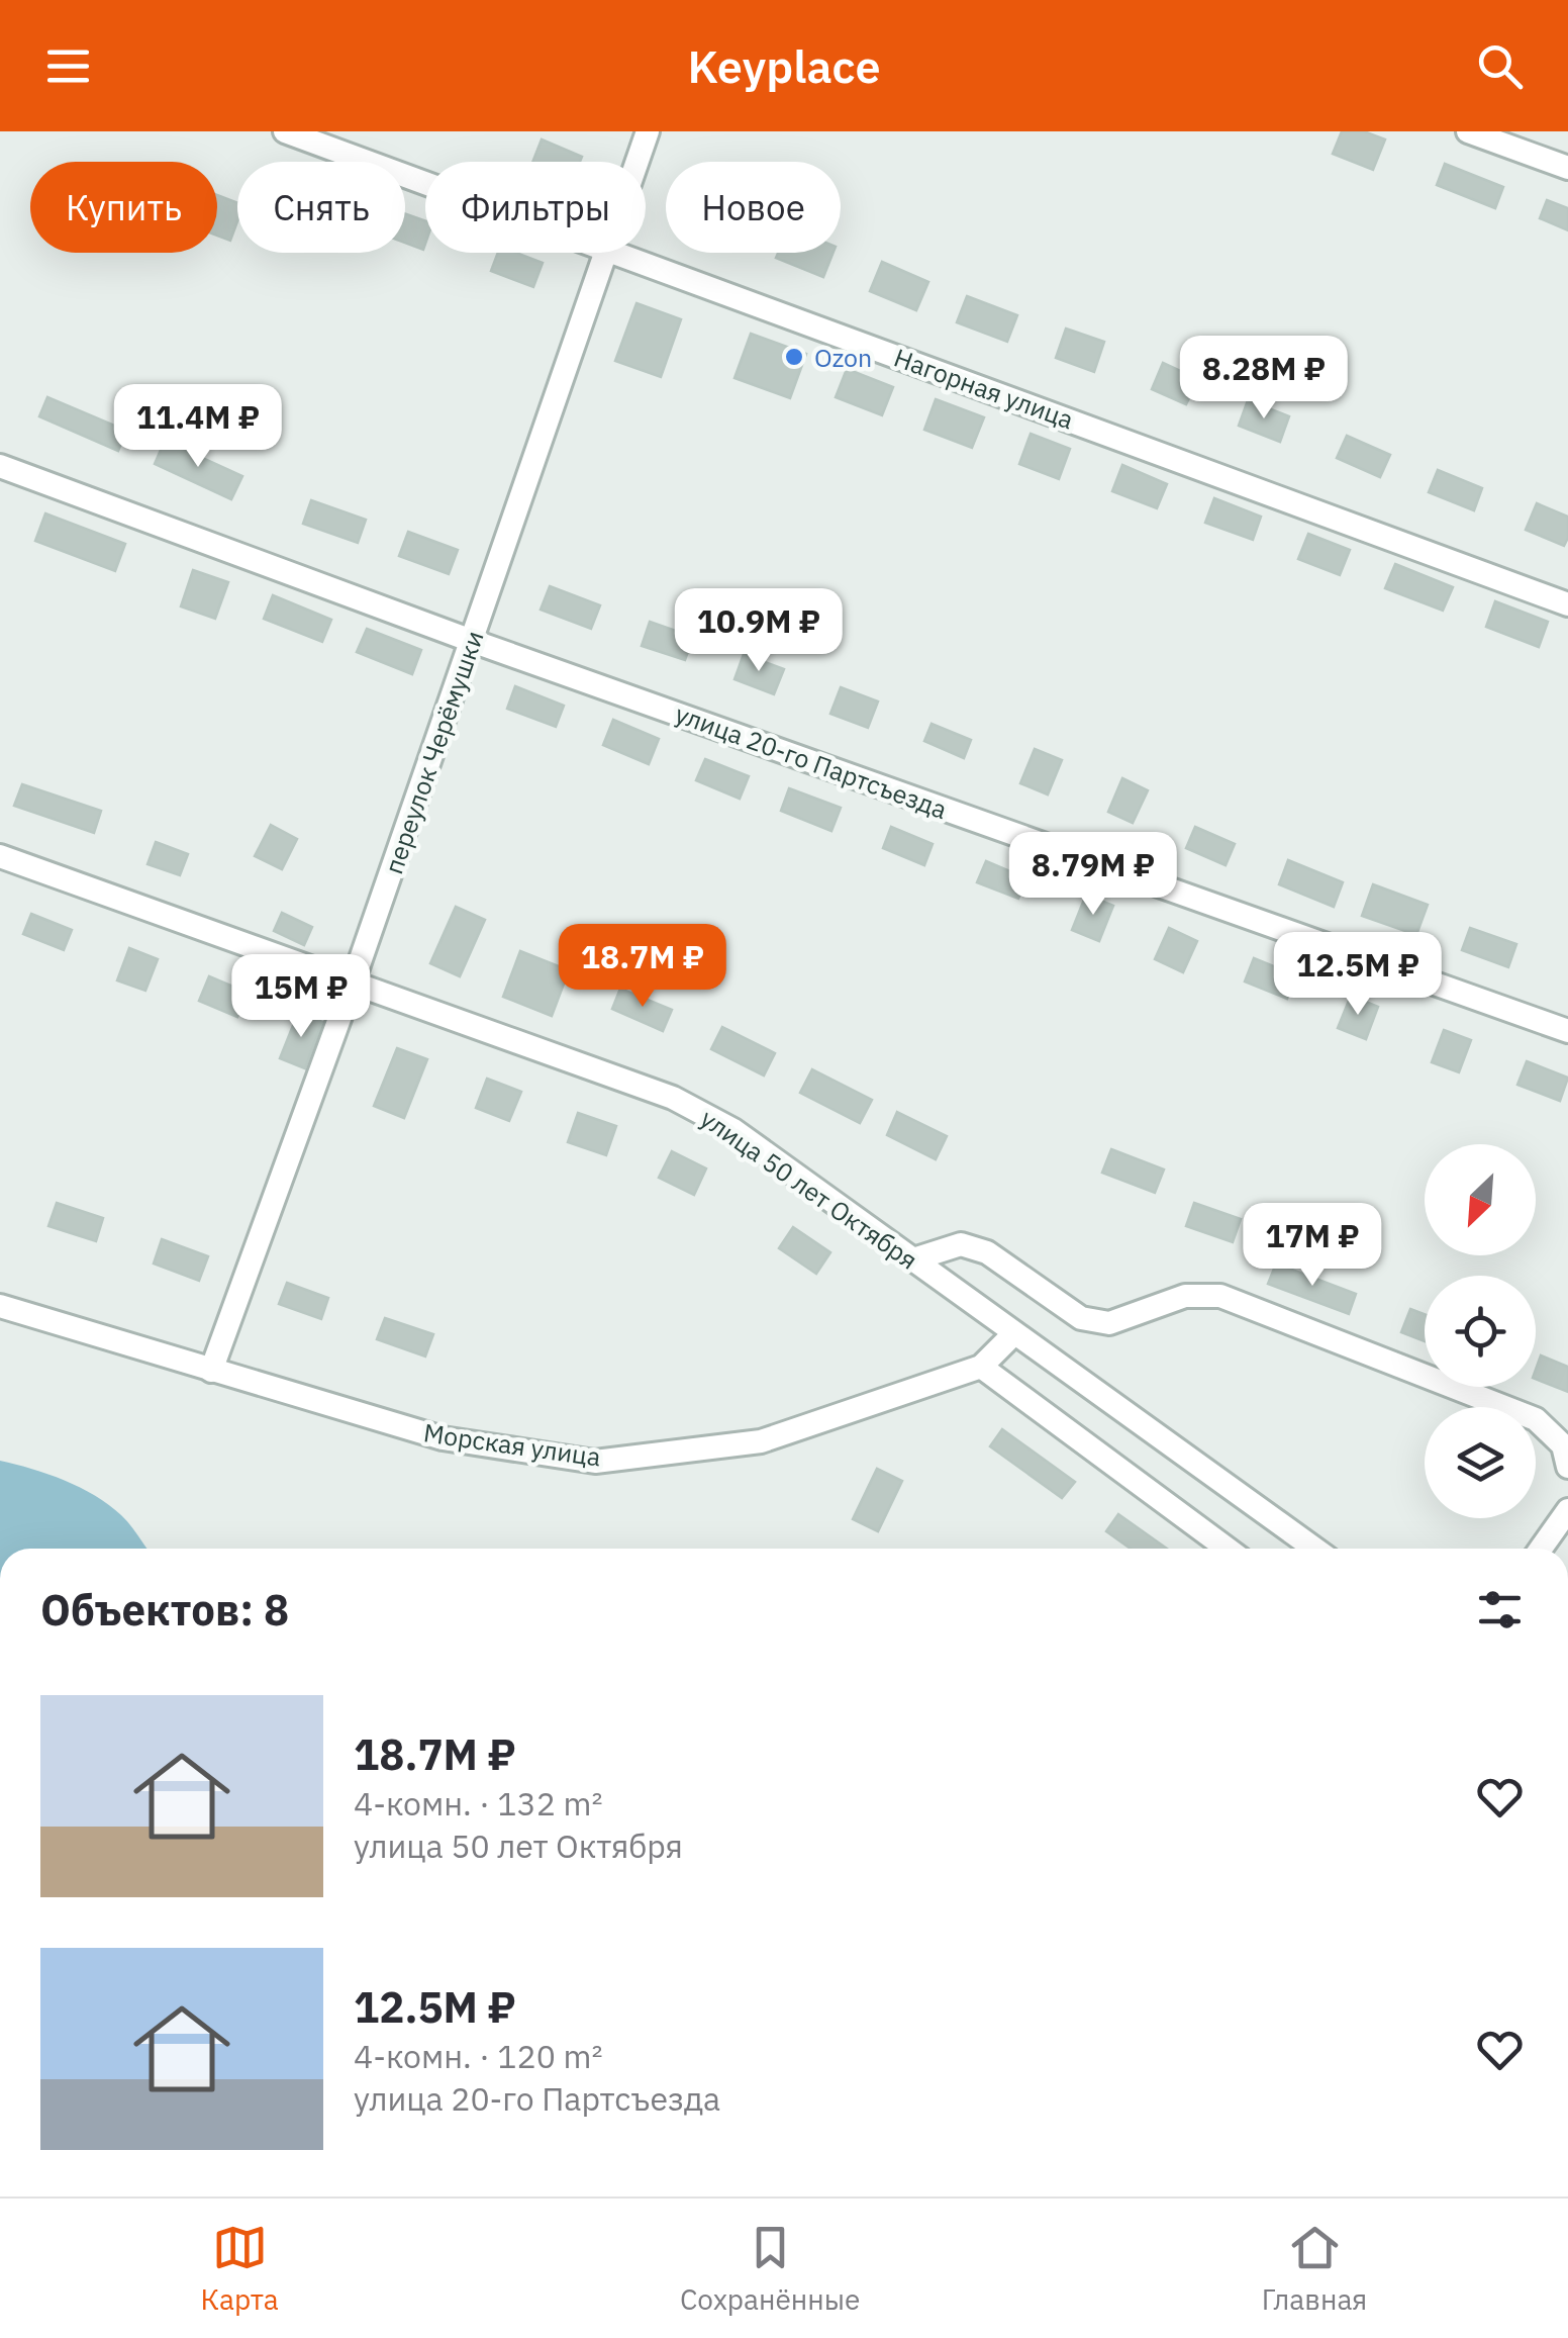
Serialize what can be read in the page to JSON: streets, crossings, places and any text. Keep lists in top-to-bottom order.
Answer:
{
  "streets": {
    "street": [
      "Нагорная улица",
      "переулок Черёмушки",
      "улица 20-го Партсъезда",
      "улица 50 лет Октября",
      "Морская улица"
    ]
  },
  "crossings": [
    ["переулок Черёмушки", "улица 20-го Партсъезда"],
    ["переулок Черёмушки", "улица 50 лет Октября"],
    ["переулок Черёмушки", "Морская улица"],
    ["улица 50 лет Октября", "Морская улица"]
  ],
  "places": ["Ozon"],
  "north": "bottom left",
  "page": {
    "header": "Keyplace",
    "chip": [
      "Купить",
      "Снять",
      "Фильтры",
      "Новое"
    ],
    "price": [
      "8.28M ₽",
      "11.4M ₽",
      "10.9M ₽",
      "8.79M ₽",
      "18.7M ₽",
      "12.5M ₽",
      "15M ₽",
      "17M ₽"
    ],
    "heading": "Объектов: 8",
    "list": [
      {
        "name": "18.7M ₽",
        "note": "4-комн. · 132 m² · улица 50 лет Октября"
      },
      {
        "name": "12.5M ₽",
        "note": "4-комн. · 120 m² · улица 20-го Партсъезда"
      }
    ],
    "tabs": ["Карта", "Сохранённые", "Главная"]
  }
}
